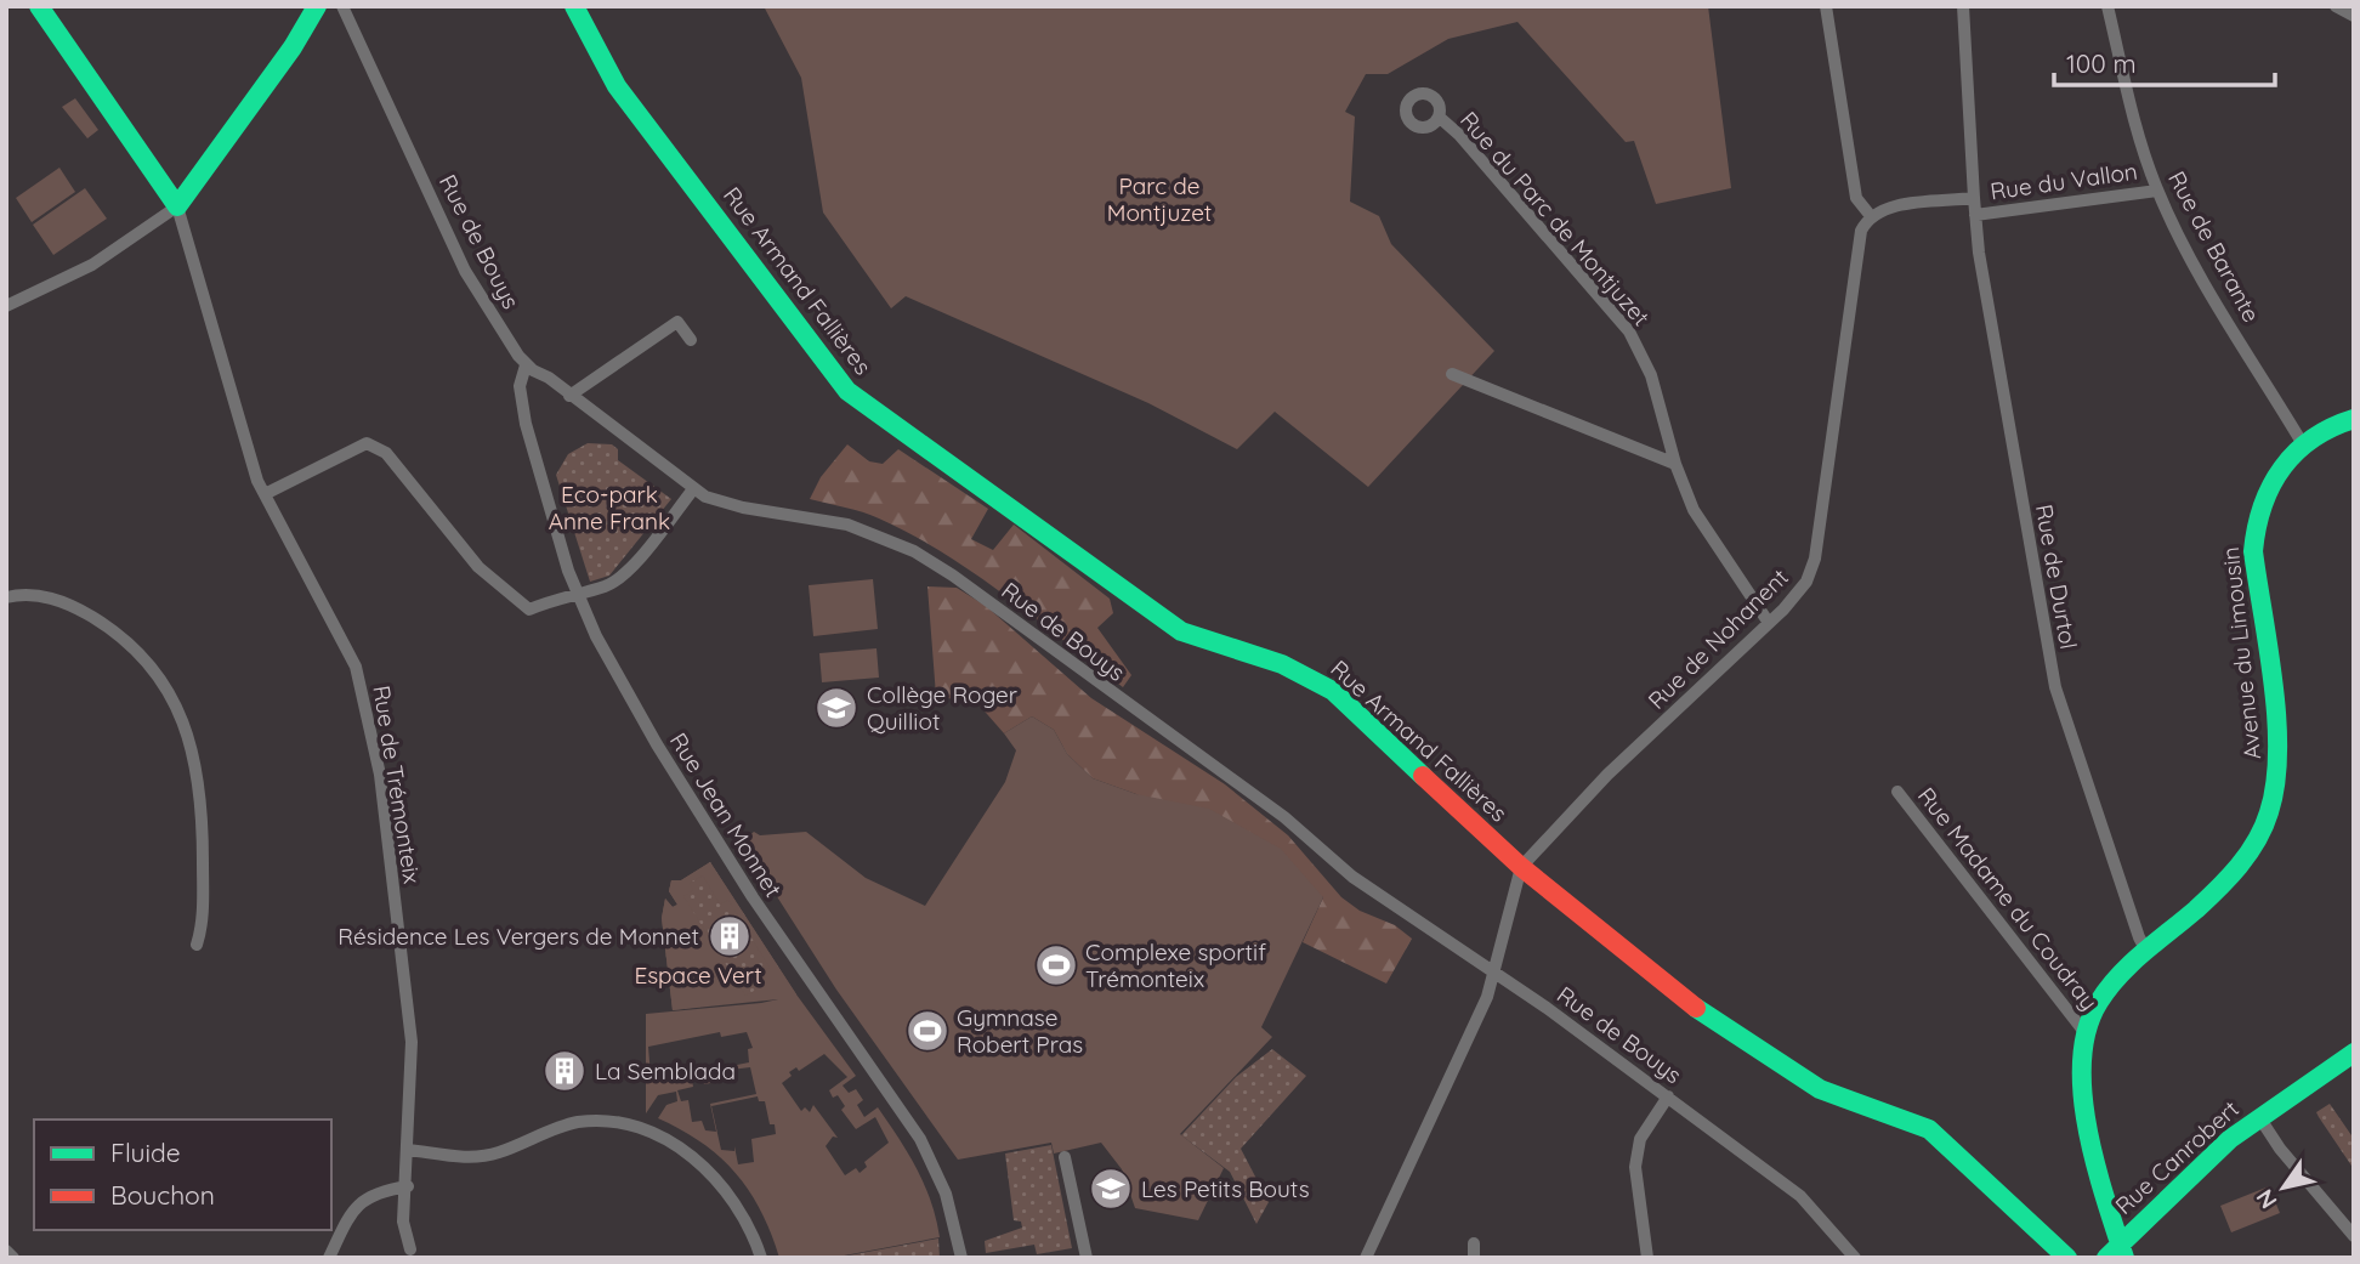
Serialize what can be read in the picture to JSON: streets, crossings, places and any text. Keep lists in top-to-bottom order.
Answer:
{
  "streets": {
    "street": [
      "Rue du Vallon",
      "Rue du Parc de Montjuzet",
      "Rue de Bouys",
      "Rue de Barante",
      "Rue Armand Fallières",
      "Rue de Durtol",
      "Rue de Nohanent",
      "Avenue du Limousin",
      "Rue de Trémonteix",
      "Rue Jean Monnet",
      "Rue Madame du Coudray",
      "Rue Canrobert"
    ]
  },
  "crossings": [
    ["Rue du Vallon", "Rue de Barante"],
    ["Rue du Vallon", "Rue de Durtol"],
    ["Rue du Parc de Montjuzet", "Rue de Nohanent"],
    ["Rue de Bouys", "Rue de Nohanent"],
    ["Rue de Bouys", "Rue Jean Monnet"],
    ["Rue de Barante", "Avenue du Limousin"],
    ["Rue Armand Fallières", "Rue de Nohanent"],
    ["Rue de Durtol", "Avenue du Limousin"],
    ["Avenue du Limousin", "Rue Madame du Coudray"],
    ["Avenue du Limousin", "Rue Canrobert"]
  ],
  "parks": ["Parc de Montjuzet", "Eco-park Anne Frank", "Espace Vert"],
  "places": {
    "school or university": ["Collège Roger Quilliot", "Les Petits Bouts"],
    "building": ["Résidence Les Vergers de Monnet", "La Semblada"],
    "sports": ["Complexe sportif Trémonteix", "Gymnase Robert Pras"]
  },
  "legend": ["Fluide", "Bouchon"],
  "scale_bar": "100 m",
  "north": "bottom left"
}
